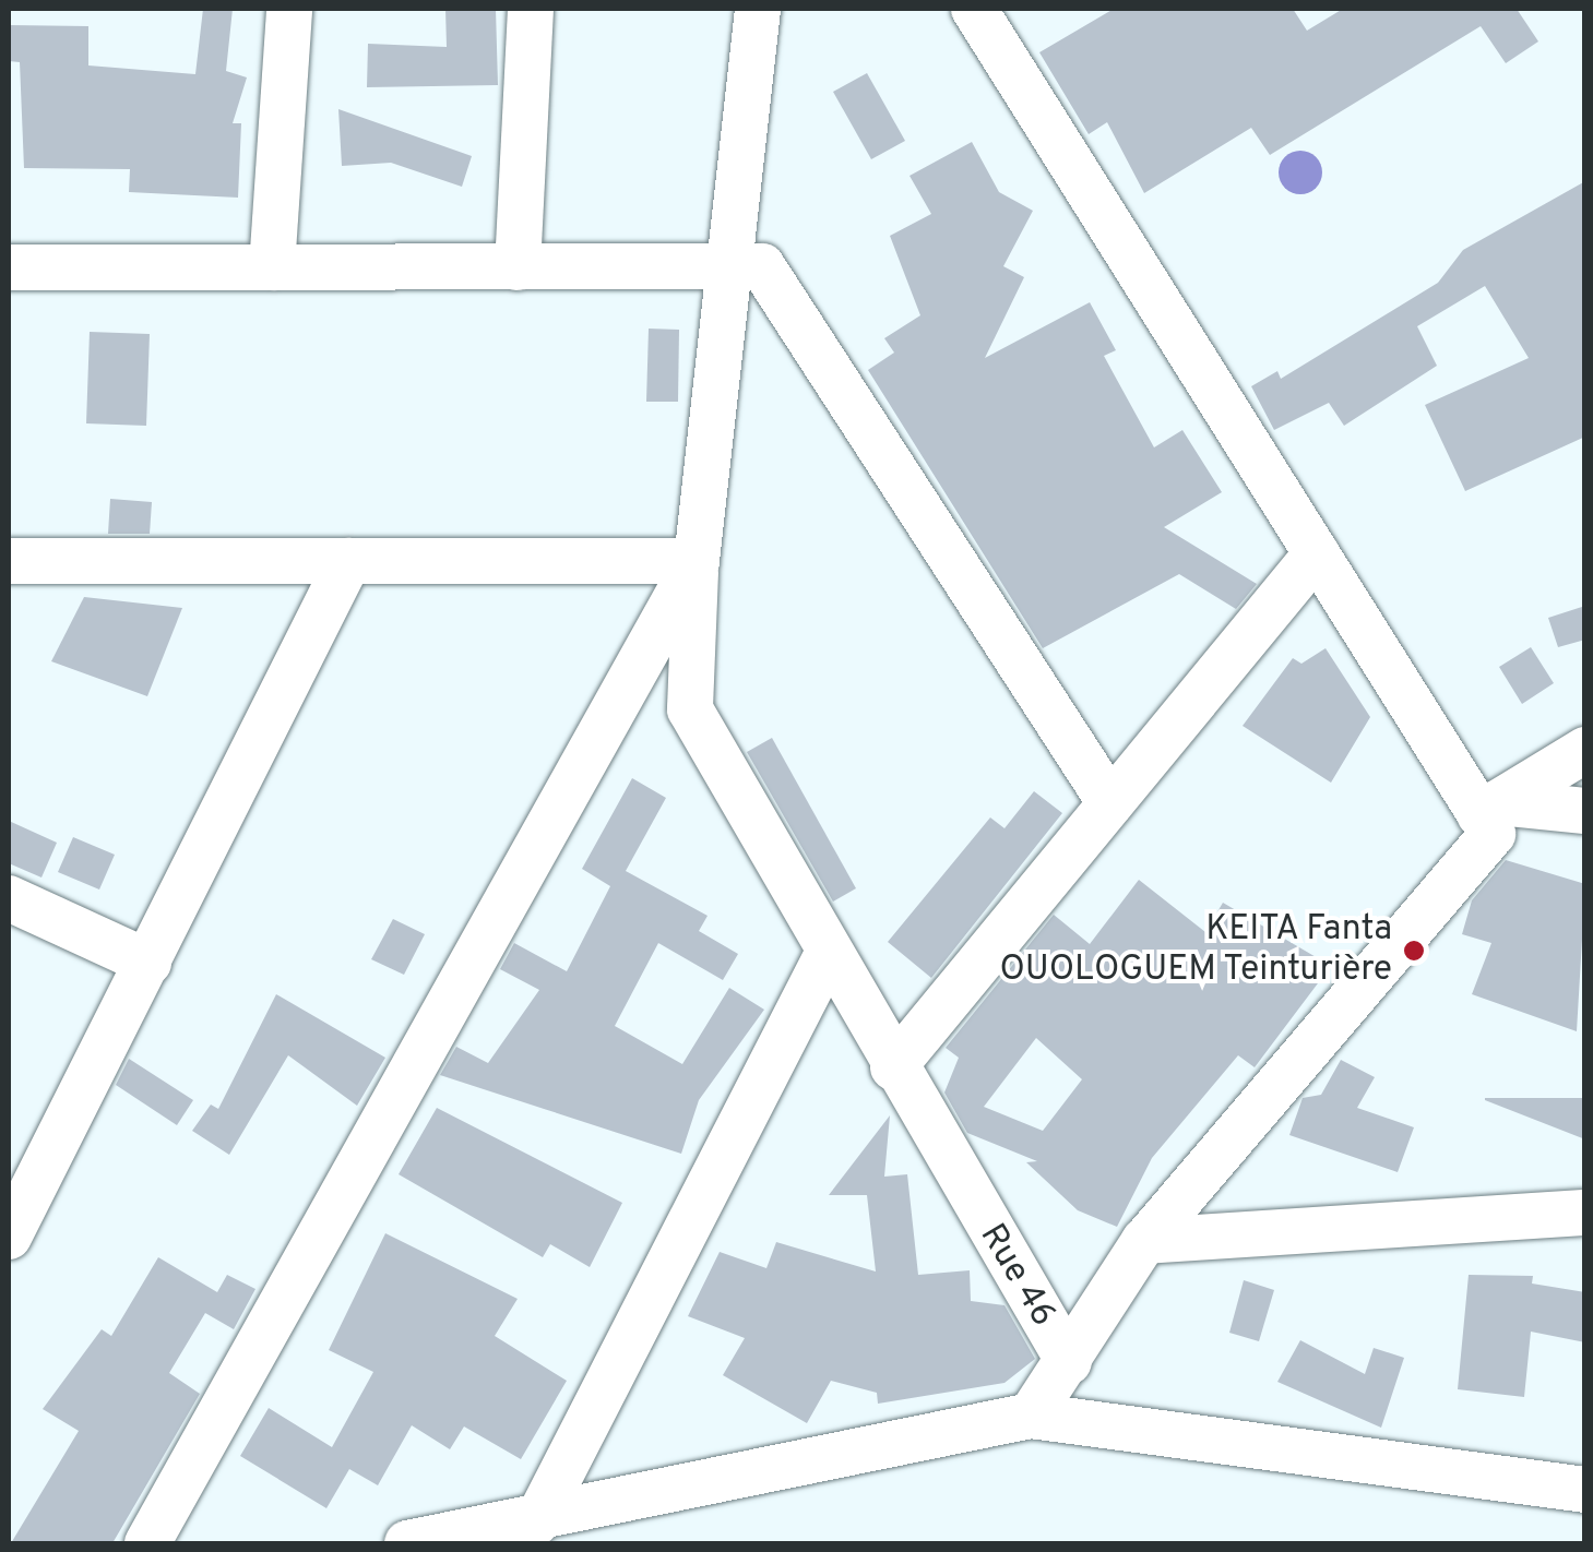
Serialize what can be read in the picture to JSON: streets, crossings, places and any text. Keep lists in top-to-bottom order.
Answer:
{
  "streets": {
    "street": ["Rue 46"]
  },
  "places": ["KEITA Fanta OUOLOGUEM Teinturière"]
}
